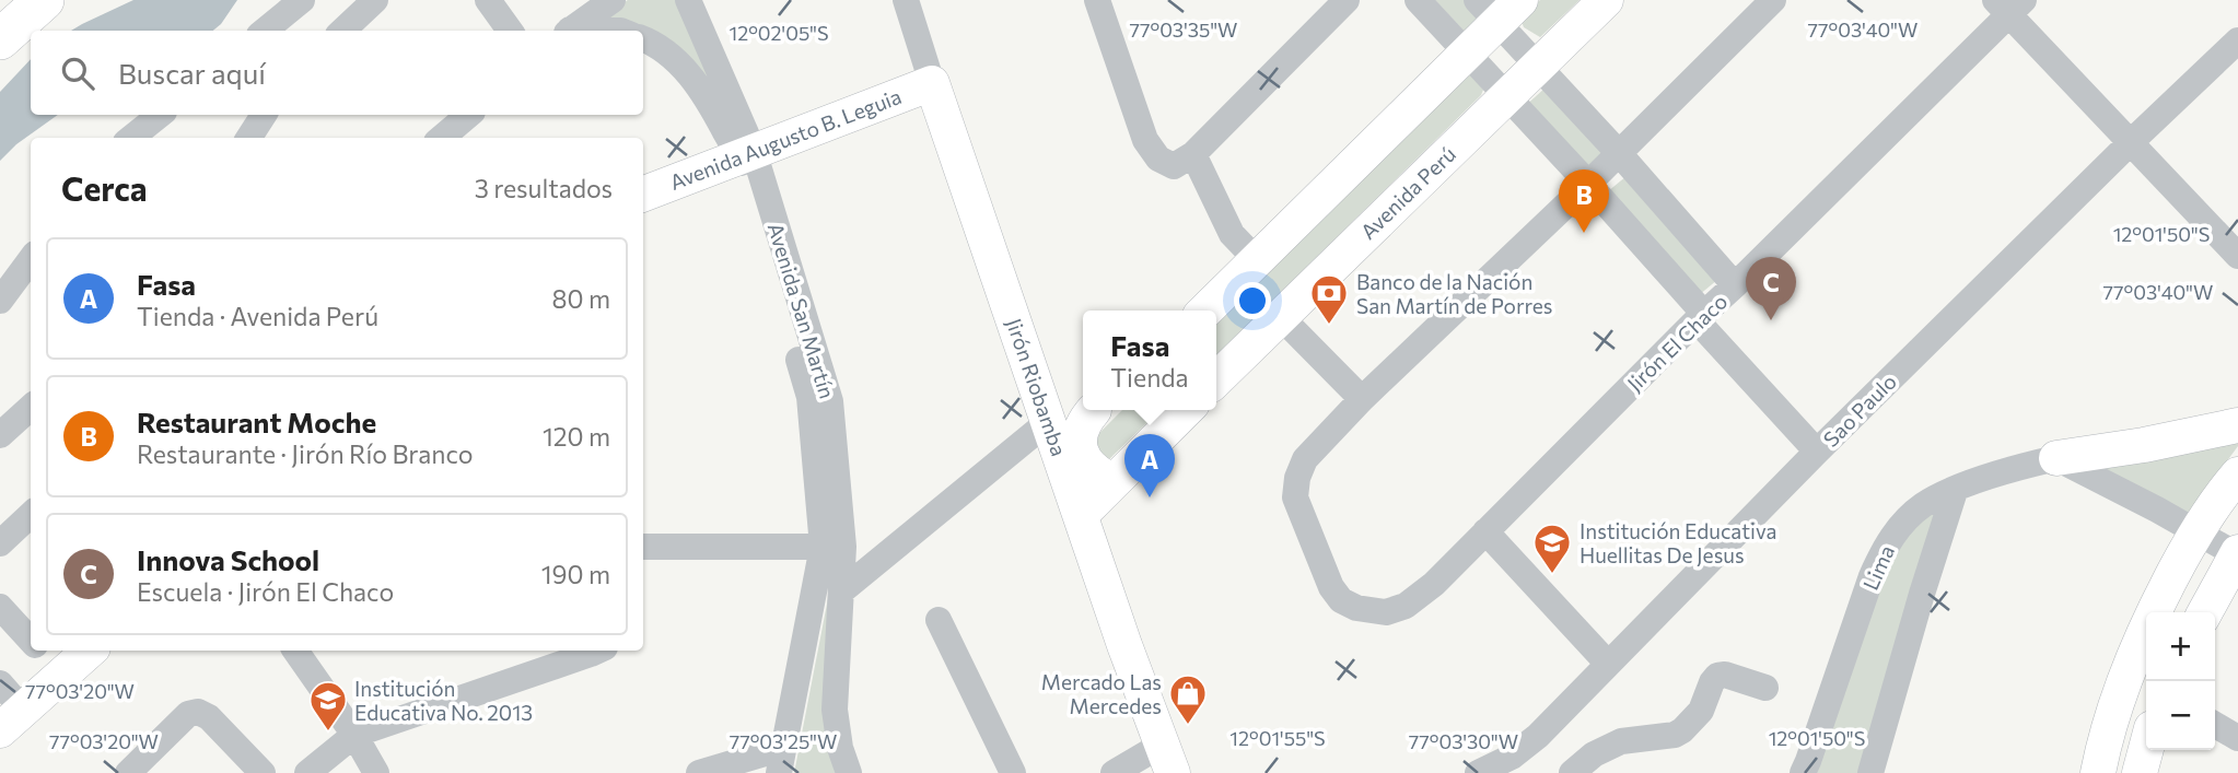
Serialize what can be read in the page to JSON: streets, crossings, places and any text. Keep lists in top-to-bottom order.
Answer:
{
  "streets": {
    "main road": ["Avenida Augusto B. Leguia", "Avenida Perú", "Jirón Riobamba"],
    "street": [
      "Avenida San Martín",
      "Jirón El Chaco",
      "Sao Paulo",
      "Lima"
    ]
  },
  "crossings": [
    ["Avenida Augusto B. Leguia", "Avenida San Martín"],
    ["Avenida Augusto B. Leguia", "Jirón Riobamba"]
  ],
  "places": {
    "bank": ["Banco de la Nación San Martín de Porres"],
    "school or university": ["Institución Educativa Huellitas De Jesus", "Institución Educativa No. 2013"],
    "shop": ["Mercado Las Mercedes"]
  },
  "page": {
    "search": "Buscar aquí",
    "heading": ["Cerca", "3 resultados"],
    "pins": ["B", "C", "A"],
    "list": [
      {
        "mark": "A",
        "name": "Fasa",
        "note": "Tienda · Avenida Perú",
        "value": "80 m"
      },
      {
        "mark": "B",
        "name": "Restaurant Moche",
        "note": "Restaurante · Jirón Río Branco",
        "value": "120 m"
      },
      {
        "mark": "C",
        "name": "Innova School",
        "note": "Escuela · Jirón El Chaco",
        "value": "190 m"
      }
    ],
    "popup": ["Fasa", "Tienda"],
    "map_buttons": ["+", "−"]
  },
  "coordinates": [
    "77°03'35\"W",
    "77°03'40\"W",
    "12°02'05\"S",
    "12°01'50\"S",
    "77°03'20\"W",
    "12°01'55\"S",
    "77°03'25\"W",
    "77°03'30\"W"
  ]
}
